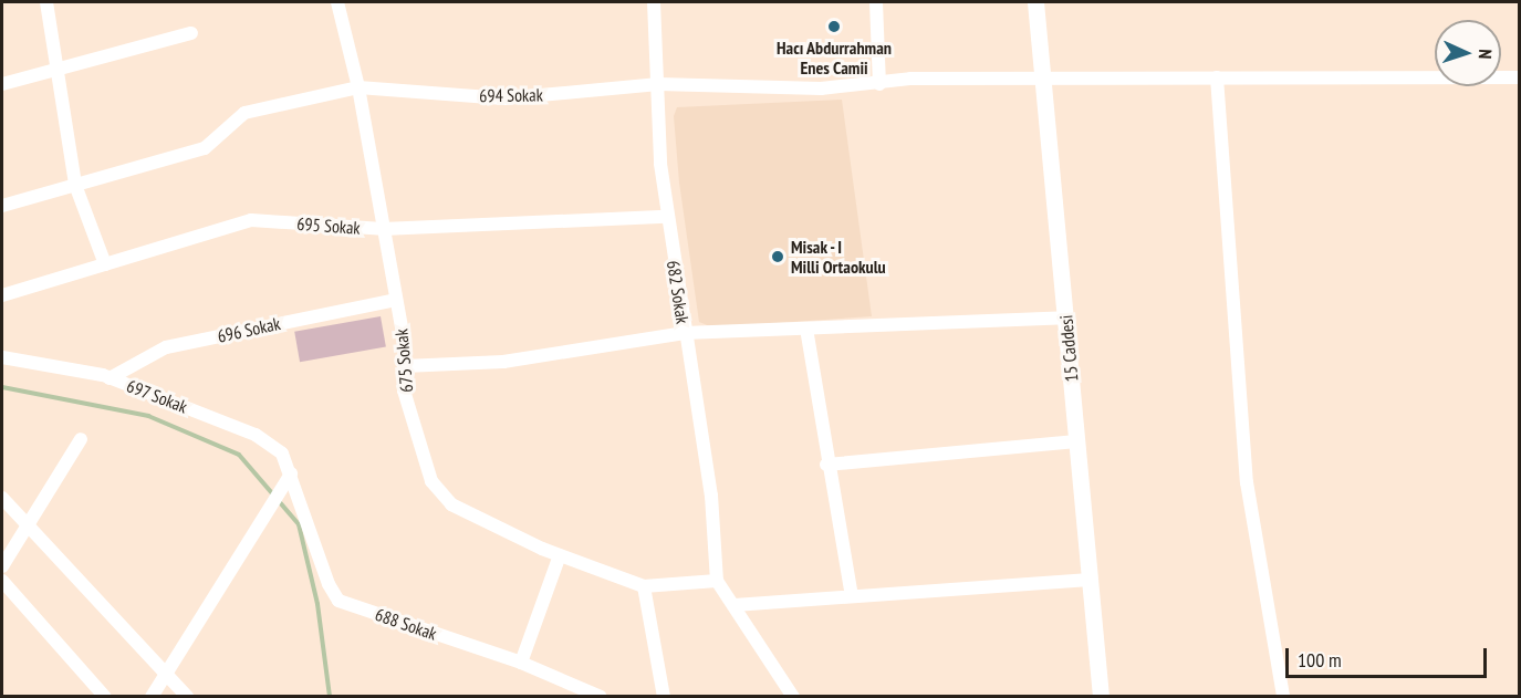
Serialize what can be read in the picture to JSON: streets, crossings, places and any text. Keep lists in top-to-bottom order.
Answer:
{
  "streets": {
    "street": [
      "694 Sokak",
      "695 Sokak",
      "682 Sokak",
      "696 Sokak",
      "15 Caddesi",
      "675 Sokak",
      "697 Sokak",
      "688 Sokak"
    ]
  },
  "crossings": [
    ["694 Sokak", "682 Sokak"],
    ["694 Sokak", "15 Caddesi"],
    ["694 Sokak", "675 Sokak"],
    ["695 Sokak", "682 Sokak"],
    ["695 Sokak", "675 Sokak"],
    ["696 Sokak", "675 Sokak"],
    ["696 Sokak", "697 Sokak"],
    ["697 Sokak", "688 Sokak"]
  ],
  "places": ["Hacı Abdurrahman Enes Camii", "Misak - I Milli Ortaokulu"],
  "scale_bar": "100 m",
  "north": "right"
}
